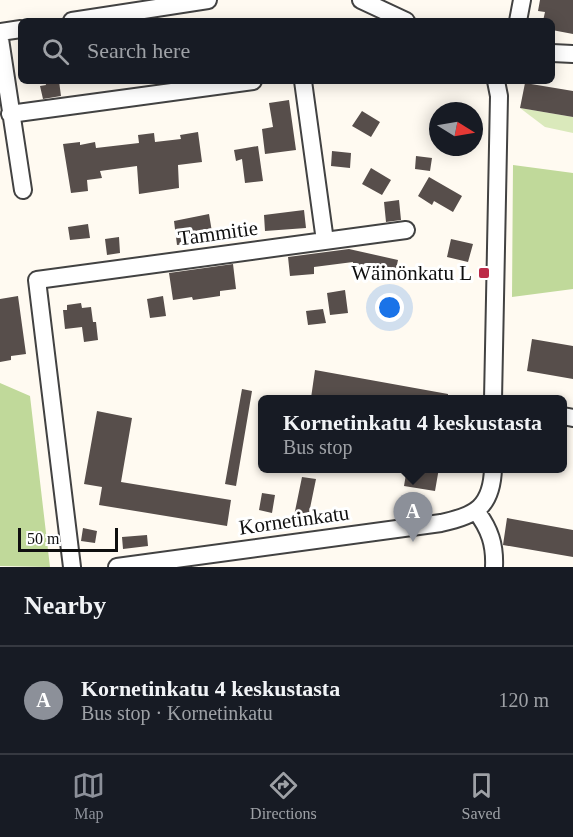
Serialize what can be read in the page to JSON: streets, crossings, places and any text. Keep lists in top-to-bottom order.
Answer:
{
  "streets": {
    "street": ["Tammitie", "Kornetinkatu"]
  },
  "places": {
    "transit": ["Wäinönkatu L"]
  },
  "scale_bar": "50 m",
  "north": "right",
  "page": {
    "search": "Search here",
    "popup": ["Kornetinkatu 4 keskustasta", "Bus stop"],
    "pins": "A",
    "scale": "50 m",
    "heading": "Nearby",
    "list": [
      {
        "mark": "A",
        "name": "Kornetinkatu 4 keskustasta",
        "note": "Bus stop · Kornetinkatu",
        "value": "120 m"
      }
    ],
    "nav": ["Map", "Directions", "Saved"]
  }
}
